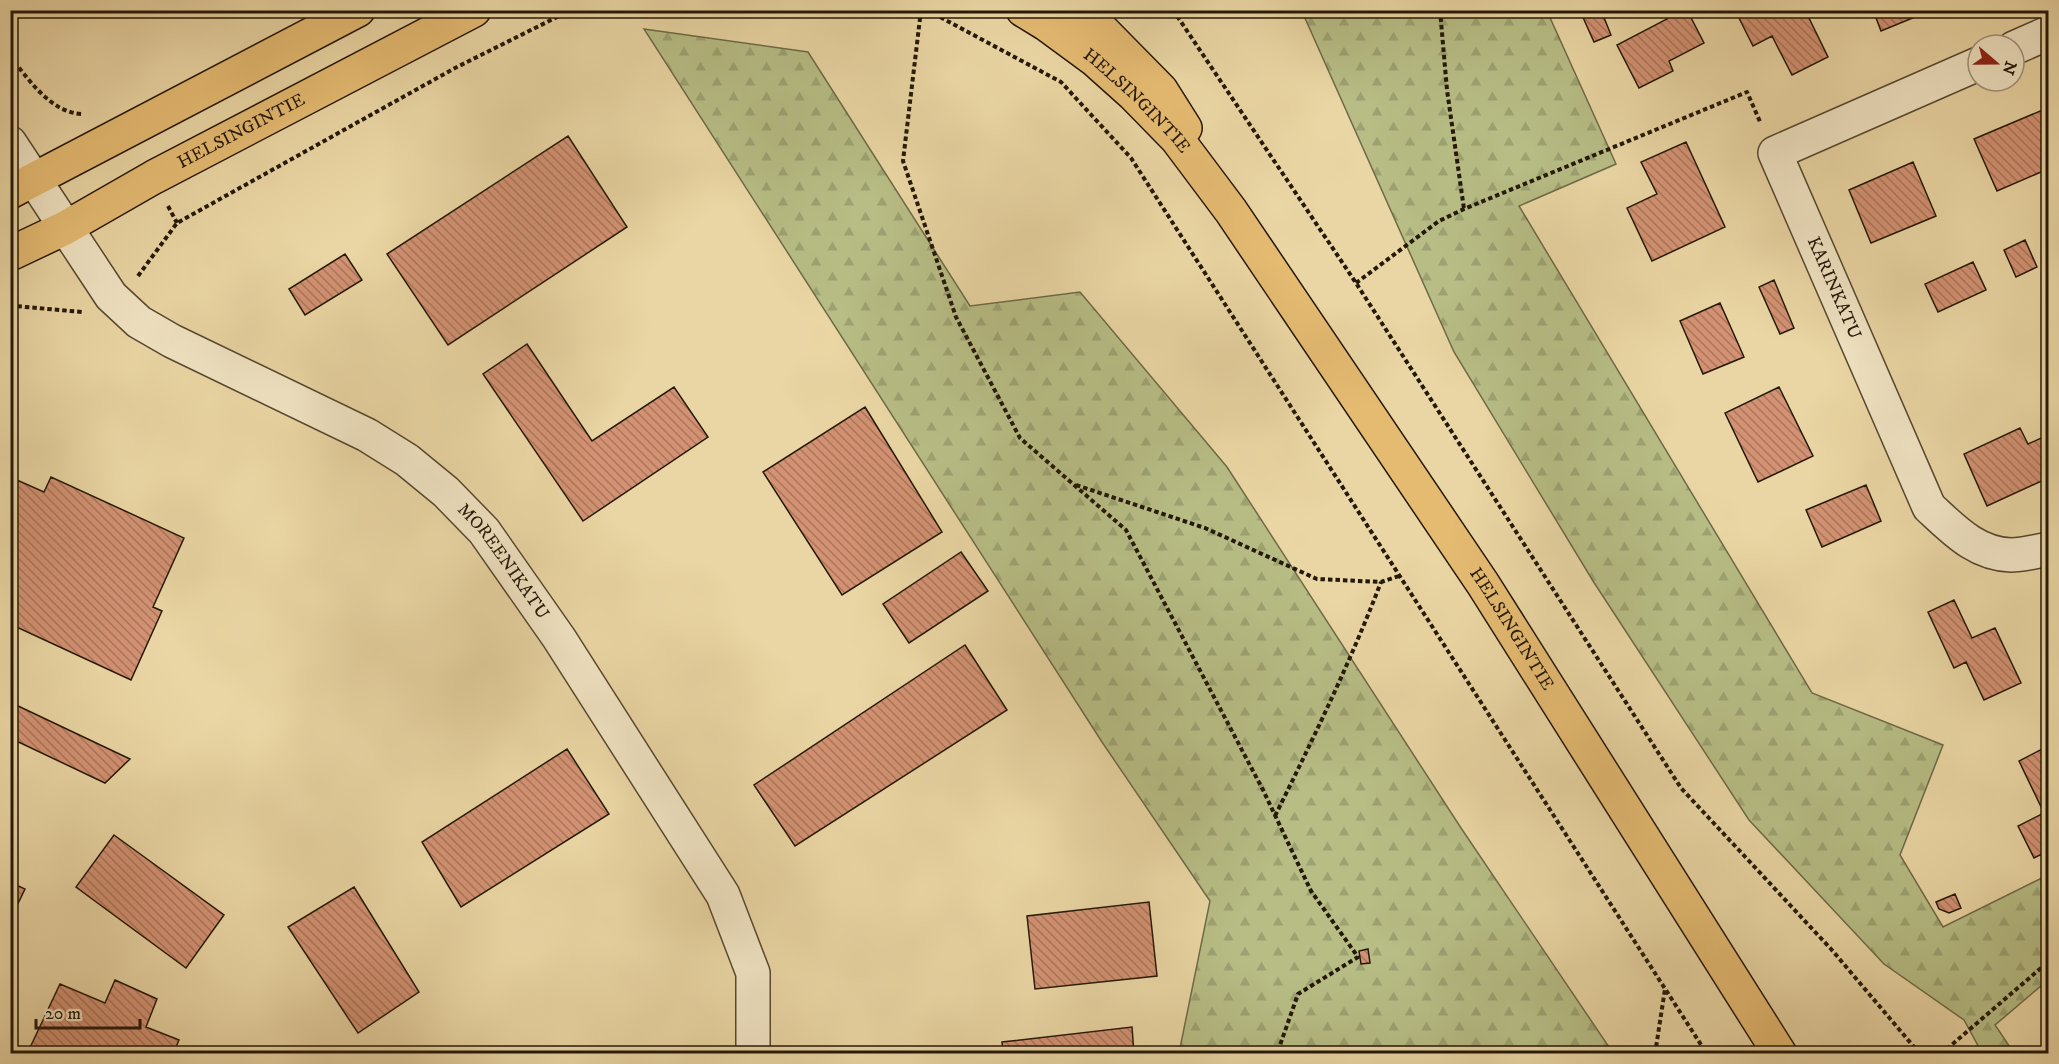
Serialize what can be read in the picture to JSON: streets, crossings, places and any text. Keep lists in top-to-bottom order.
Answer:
{
  "streets": {
    "main road": ["HELSINGINTIE"],
    "street": ["KARINKATU", "MOREENIKATU"]
  },
  "crossings": [
    ["HELSINGINTIE", "MOREENIKATU"]
  ],
  "scale_bar": "20 m",
  "north": "right"
}
